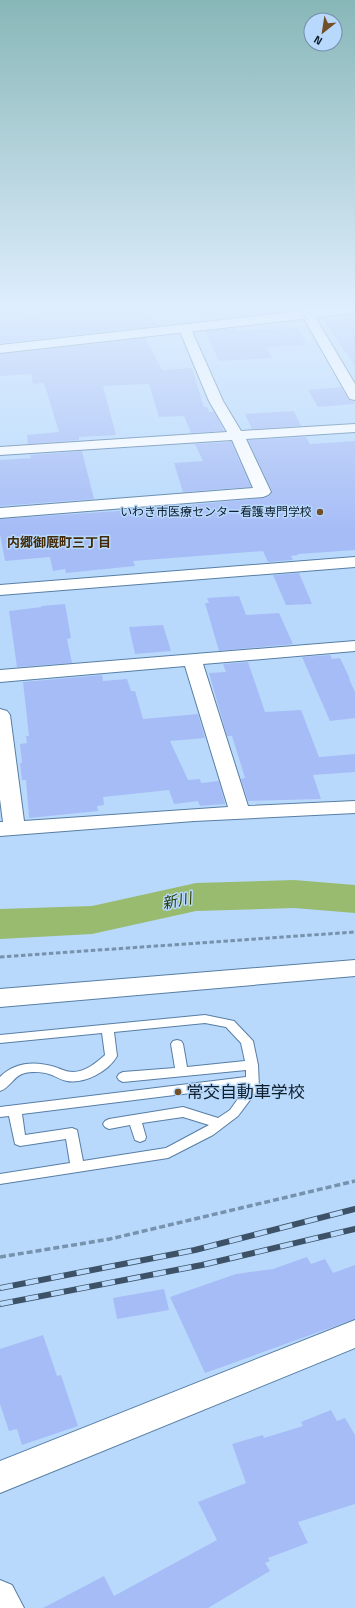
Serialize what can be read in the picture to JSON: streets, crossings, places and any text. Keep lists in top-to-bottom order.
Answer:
{
  "districts": ["内郷御厩町三丁目"],
  "water": ["新川"],
  "places": ["いわき市医療センター看護専門学校", "常交自動車学校"],
  "north": "bottom left"
}
